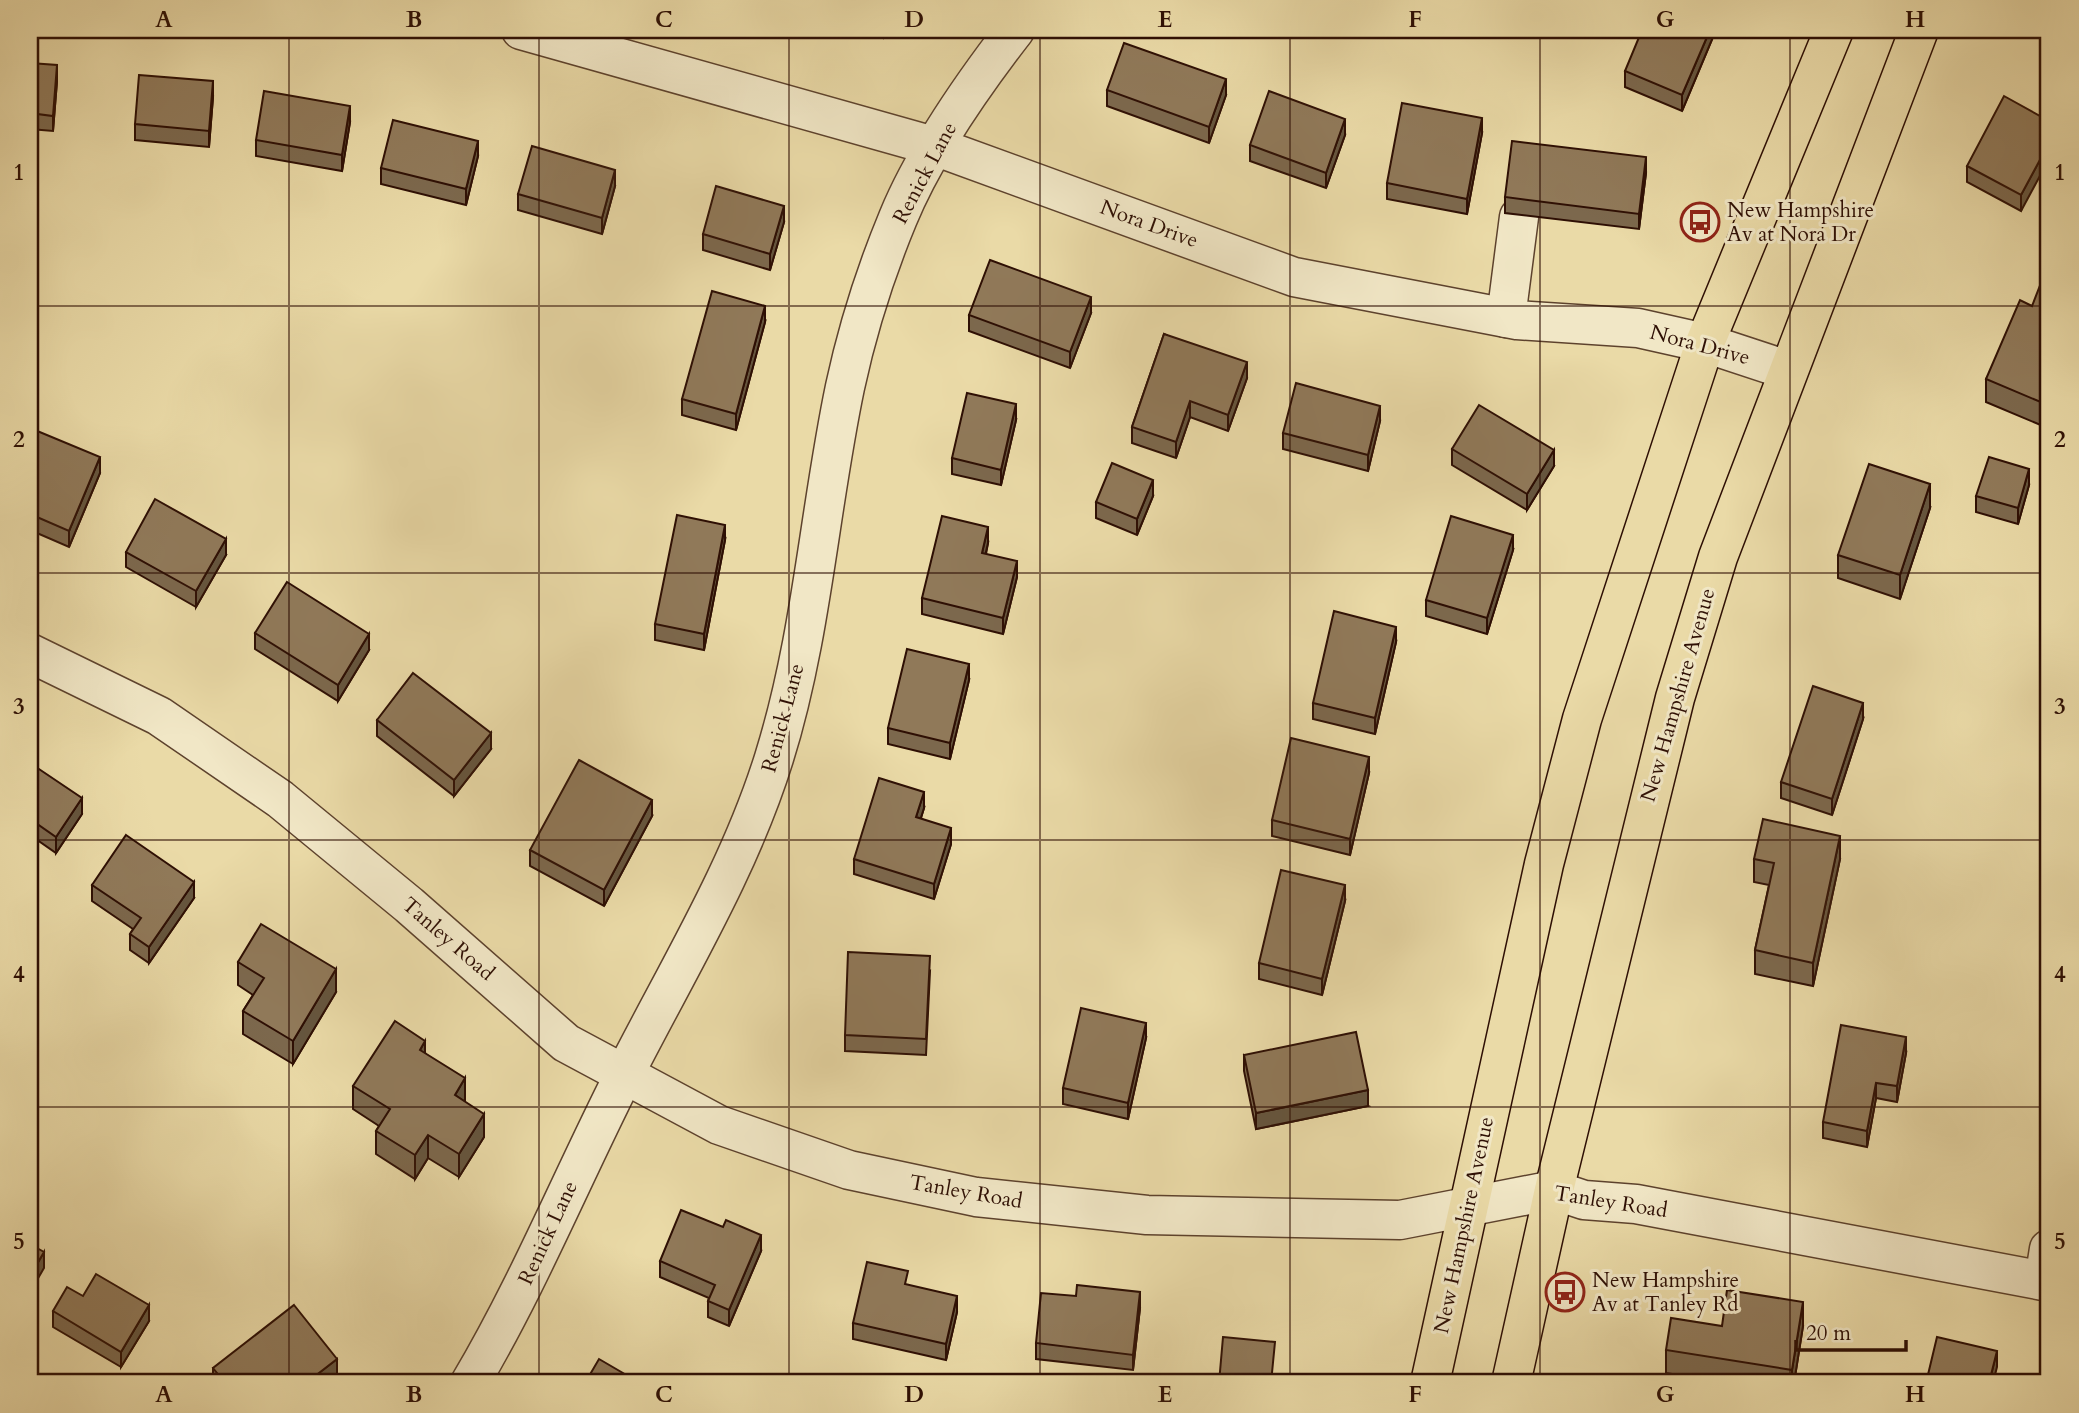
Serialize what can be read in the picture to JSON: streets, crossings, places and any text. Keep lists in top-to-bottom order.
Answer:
{
  "streets": {
    "main road": ["New Hampshire Avenue"],
    "street": ["Renick Lane", "Nora Drive", "Tanley Road"]
  },
  "crossings": [
    ["Renick Lane", "Nora Drive"],
    ["Renick Lane", "Tanley Road"],
    ["Nora Drive", "New Hampshire Avenue"],
    ["New Hampshire Avenue", "Tanley Road"]
  ],
  "places": {
    "bus stop": ["New Hampshire Av at Nora Dr", "New Hampshire Av at Tanley Rd"]
  },
  "scale_bar": "20 m",
  "grid": {
    "columns": [
      "A",
      "B",
      "C",
      "D",
      "E",
      "F",
      "G",
      "H"
    ],
    "rows": [
      "1",
      "2",
      "3",
      "4",
      "5"
    ]
  }
}
